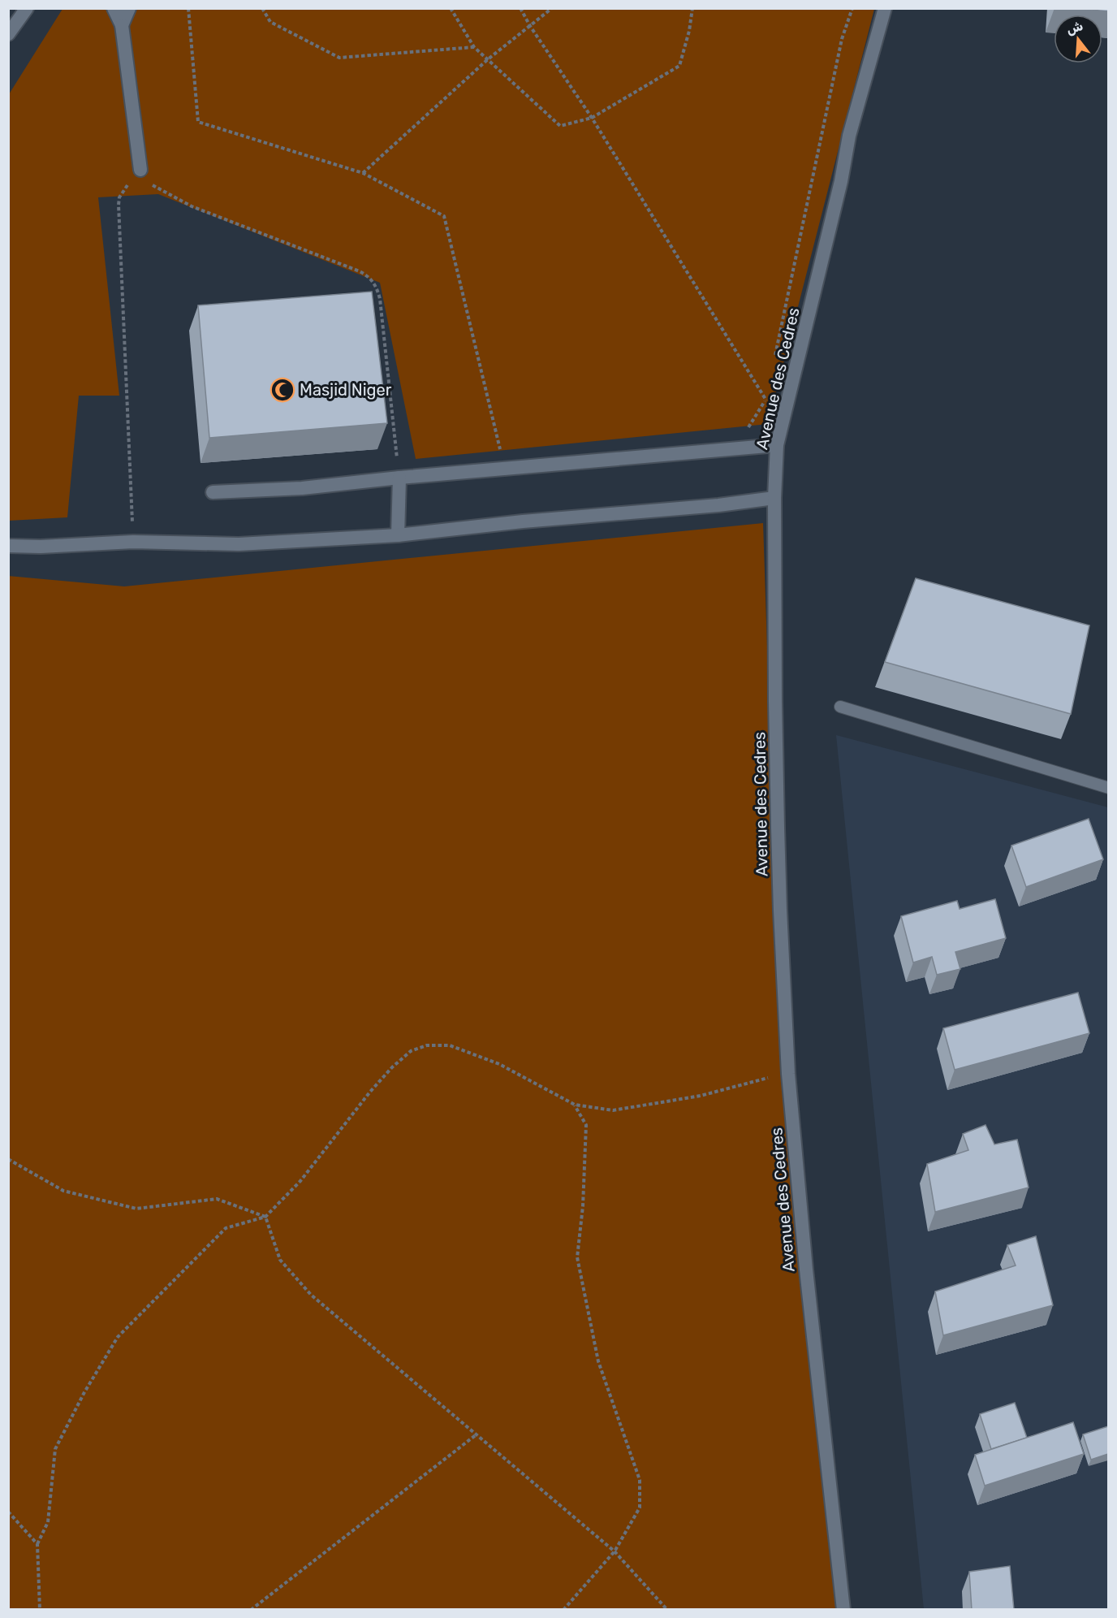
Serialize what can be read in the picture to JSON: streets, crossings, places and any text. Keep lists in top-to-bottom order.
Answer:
{
  "streets": {
    "street": ["Avenue des Cedres"]
  },
  "places": {
    "mosque": ["Masjid Niger"]
  },
  "north": "top"
}
